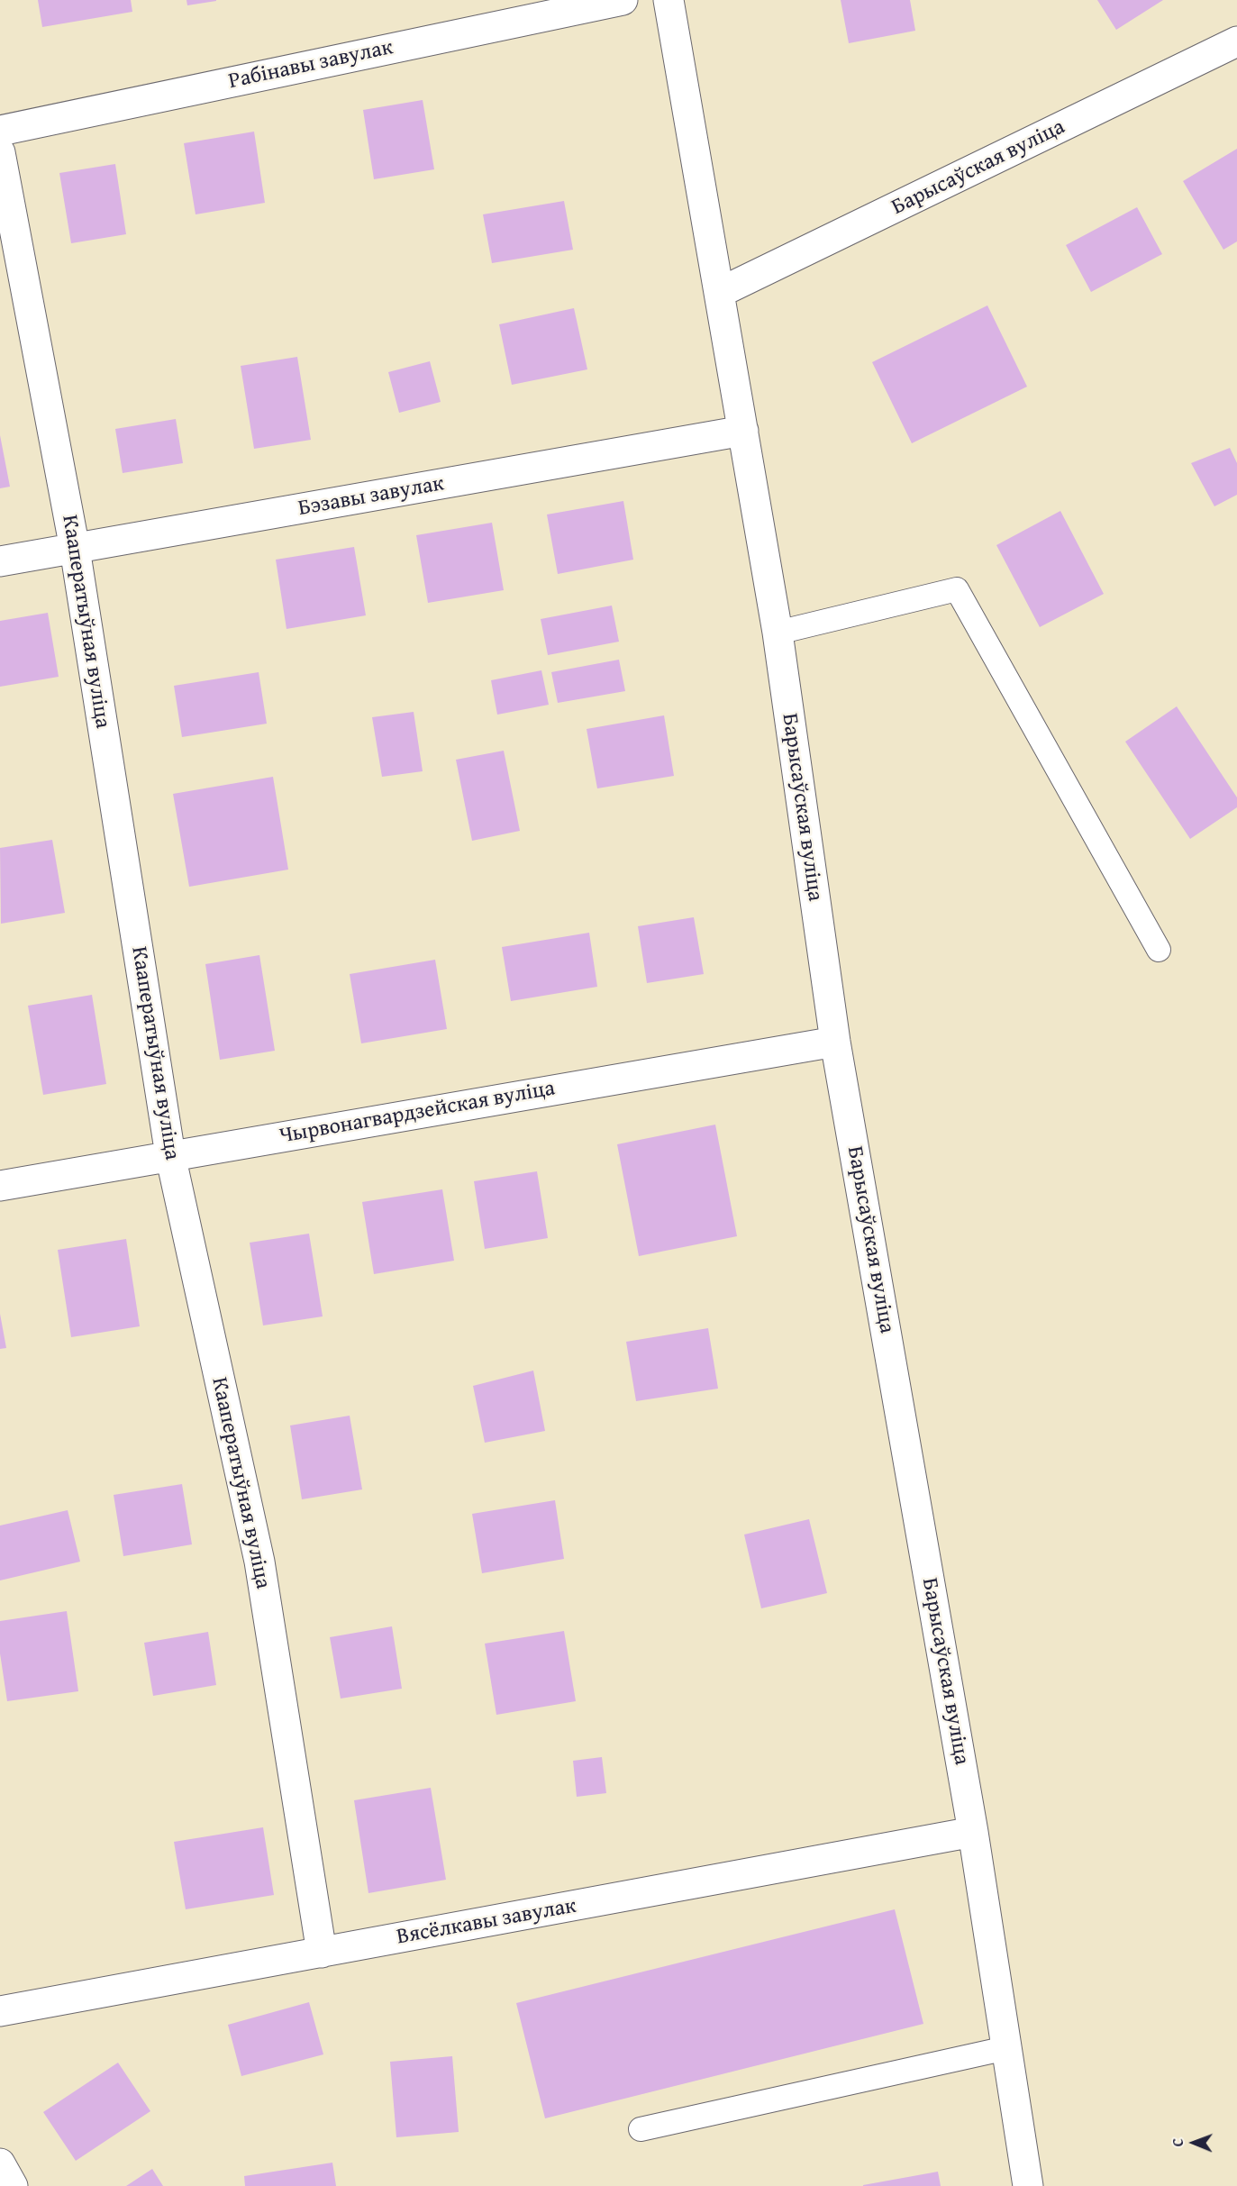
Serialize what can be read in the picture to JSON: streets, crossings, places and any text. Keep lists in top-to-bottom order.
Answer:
{
  "streets": {
    "street": [
      "Рабінавы завулак",
      "Барысаўская вуліца",
      "Бэзавы завулак",
      "Кааператыўная вуліца",
      "Чырвонагвардзейская вуліца",
      "Вясёлкавы завулак"
    ]
  },
  "crossings": [
    ["Барысаўская вуліца", "Бэзавы завулак"],
    ["Барысаўская вуліца", "Чырвонагвардзейская вуліца"],
    ["Барысаўская вуліца", "Вясёлкавы завулак"],
    ["Бэзавы завулак", "Кааператыўная вуліца"],
    ["Кааператыўная вуліца", "Чырвонагвардзейская вуліца"],
    ["Кааператыўная вуліца", "Вясёлкавы завулак"]
  ],
  "north": "left"
}
